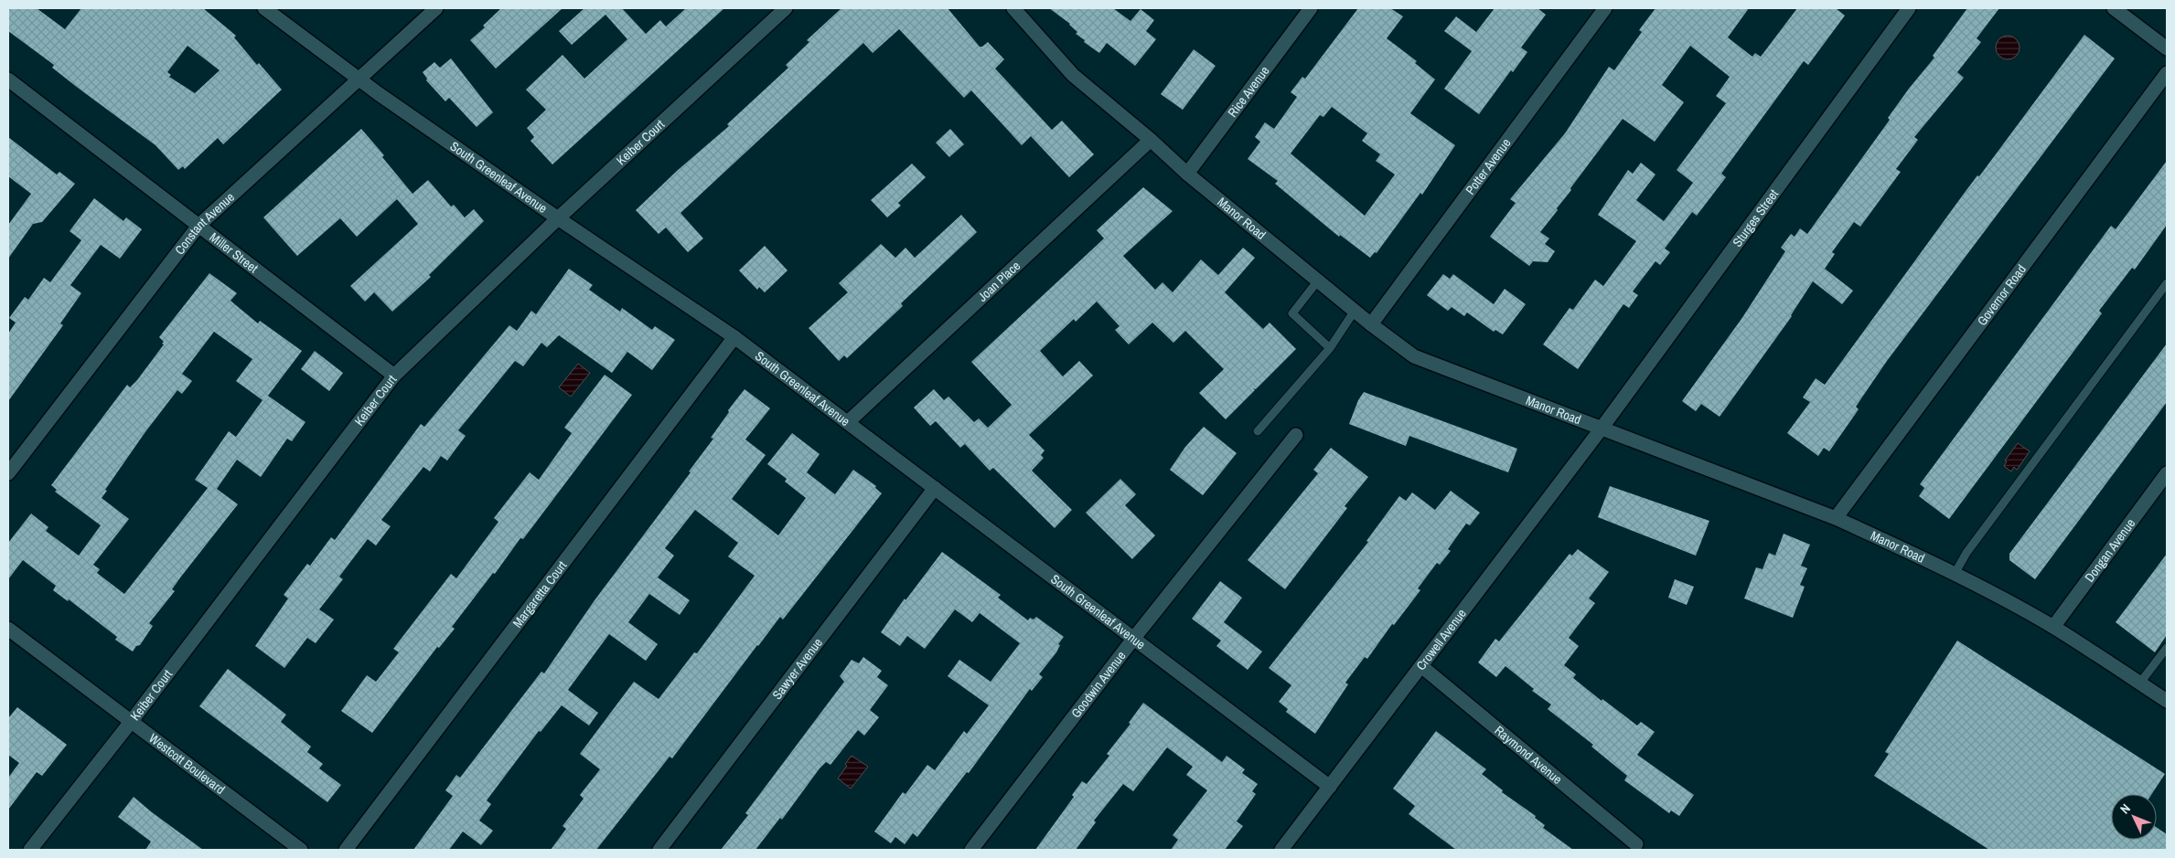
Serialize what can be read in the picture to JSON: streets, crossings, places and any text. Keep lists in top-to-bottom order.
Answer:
{
  "streets": {
    "street": [
      "Rice Avenue",
      "Keiber Court",
      "Potter Avenue",
      "South Greenleaf Avenue",
      "Manor Road",
      "Sturges Street",
      "Constant Avenue",
      "Miller Street",
      "Joan Place",
      "Governor Road",
      "Dongan Avenue",
      "Margaretta Court",
      "Crowell Avenue",
      "Sawyer Avenue",
      "Goodwin Avenue",
      "Raymond Avenue",
      "Westcott Boulevard"
    ]
  },
  "crossings": [
    ["Rice Avenue", "Manor Road"],
    ["Keiber Court", "South Greenleaf Avenue"],
    ["Keiber Court", "Miller Street"],
    ["Keiber Court", "Westcott Boulevard"],
    ["Potter Avenue", "Manor Road"],
    ["South Greenleaf Avenue", "Constant Avenue"],
    ["South Greenleaf Avenue", "Joan Place"],
    ["South Greenleaf Avenue", "Margaretta Court"],
    ["South Greenleaf Avenue", "Crowell Avenue"],
    ["South Greenleaf Avenue", "Sawyer Avenue"],
    ["South Greenleaf Avenue", "Goodwin Avenue"],
    ["Manor Road", "Sturges Street"],
    ["Manor Road", "Joan Place"],
    ["Manor Road", "Governor Road"],
    ["Manor Road", "Dongan Avenue"],
    ["Manor Road", "Crowell Avenue"],
    ["Sturges Street", "Crowell Avenue"],
    ["Constant Avenue", "Miller Street"],
    ["Crowell Avenue", "Raymond Avenue"]
  ],
  "north": "top left"
}
